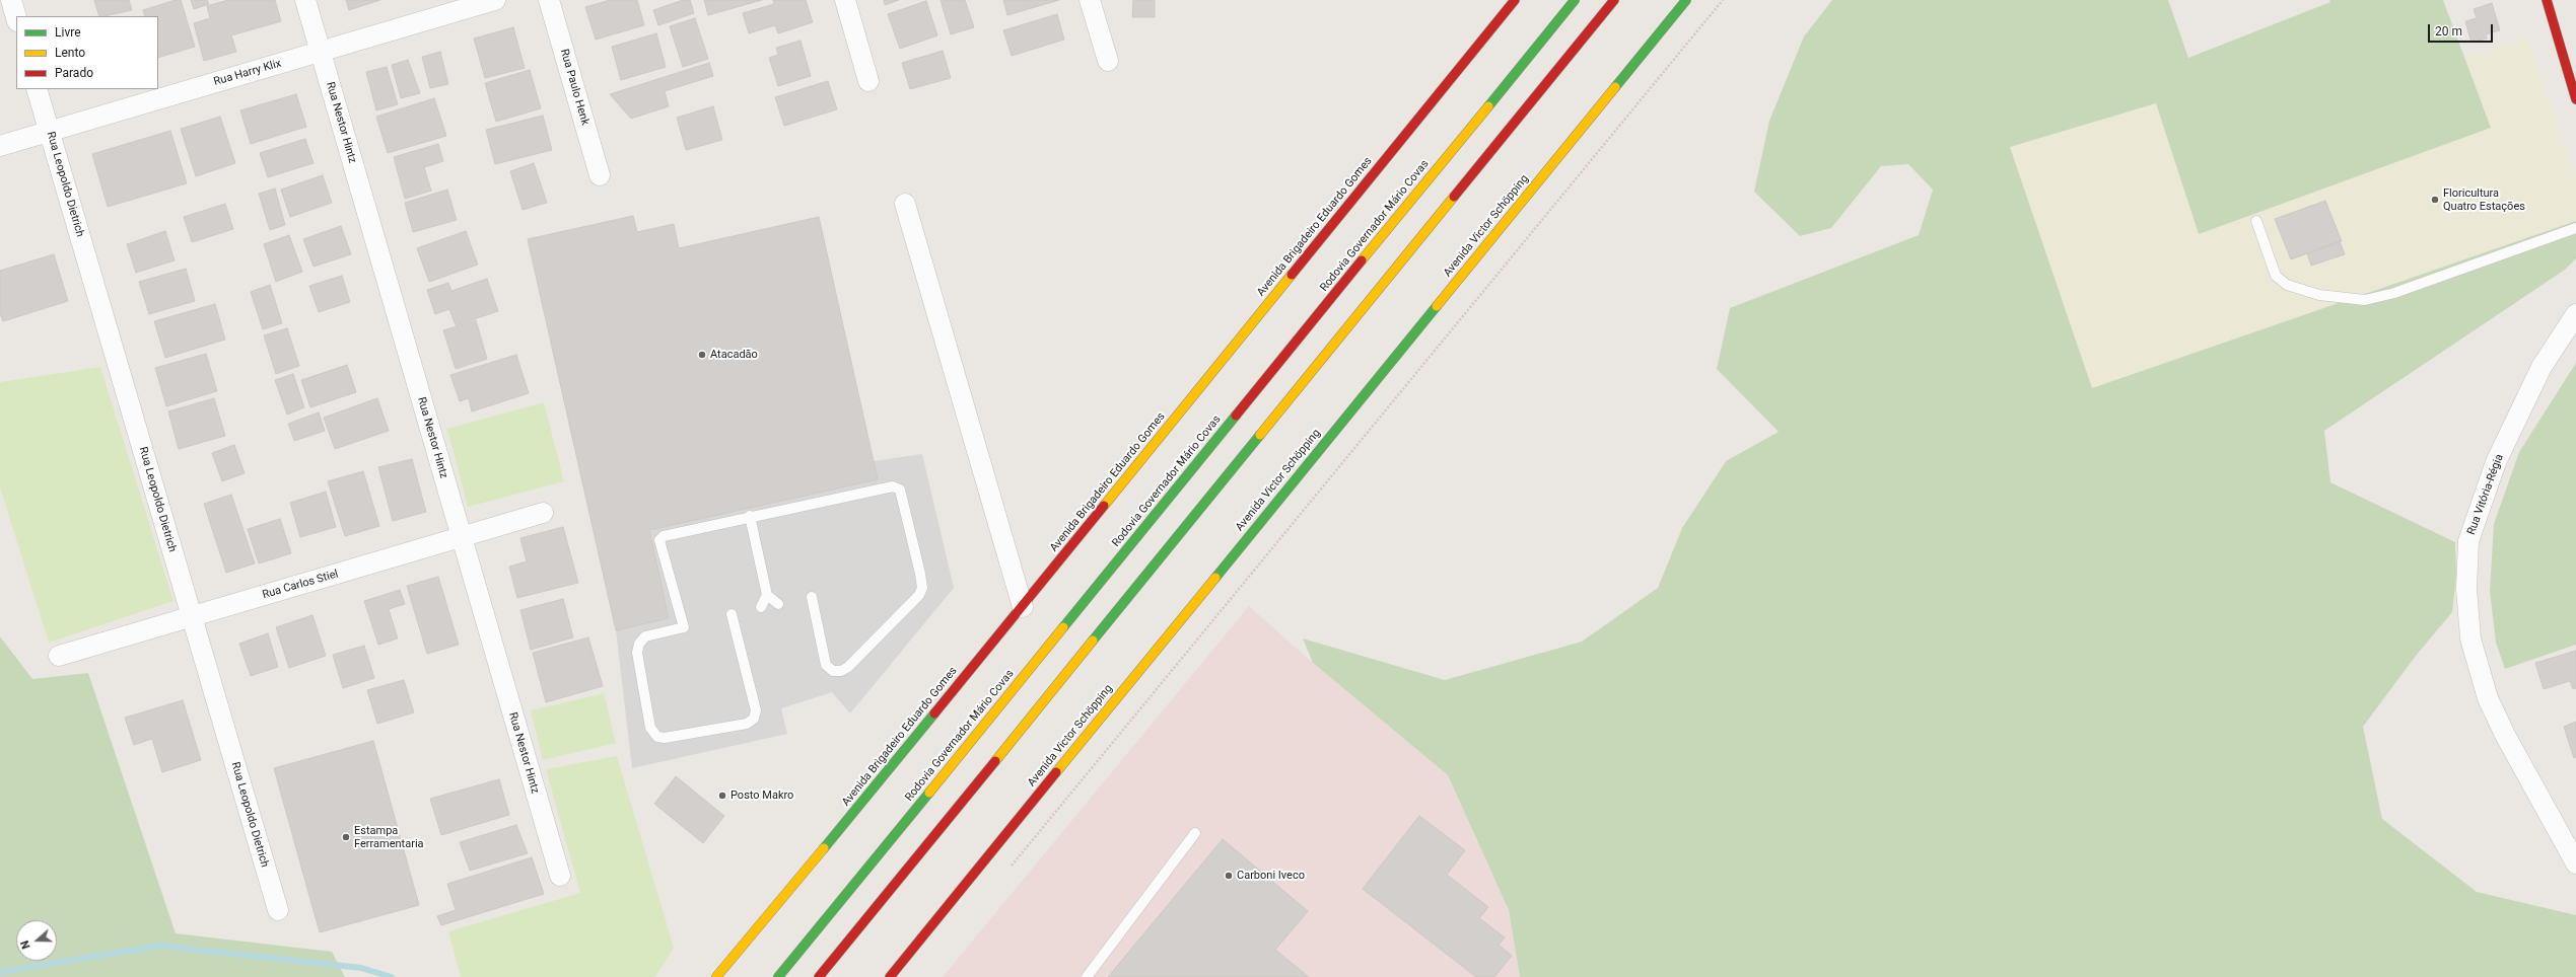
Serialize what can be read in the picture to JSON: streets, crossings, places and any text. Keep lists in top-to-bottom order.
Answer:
{
  "streets": {
    "main road": ["Rodovia Governador Mário Covas", "Avenida Victor Schöpping", "Avenida Brigadeiro Eduardo Gomes"],
    "street": [
      "Rua Harry Klix",
      "Rua Paulo Henk",
      "Rua Nestor Hintz",
      "Rua Leopoldo Dietrich",
      "Rua Vitória-Régia",
      "Rua Carlos Stiel"
    ]
  },
  "crossings": [
    ["Rua Harry Klix", "Rua Nestor Hintz"],
    ["Rua Harry Klix", "Rua Leopoldo Dietrich"],
    ["Rua Nestor Hintz", "Rua Carlos Stiel"],
    ["Rua Leopoldo Dietrich", "Rua Carlos Stiel"]
  ],
  "places": [
    "Floricultura Quatro Estações",
    "Atacadão",
    "Posto Makro",
    "Estampa Ferramentaria",
    "Carboni Iveco"
  ],
  "legend": ["Livre", "Lento", "Parado"],
  "scale_bar": "20 m",
  "north": "left"
}
